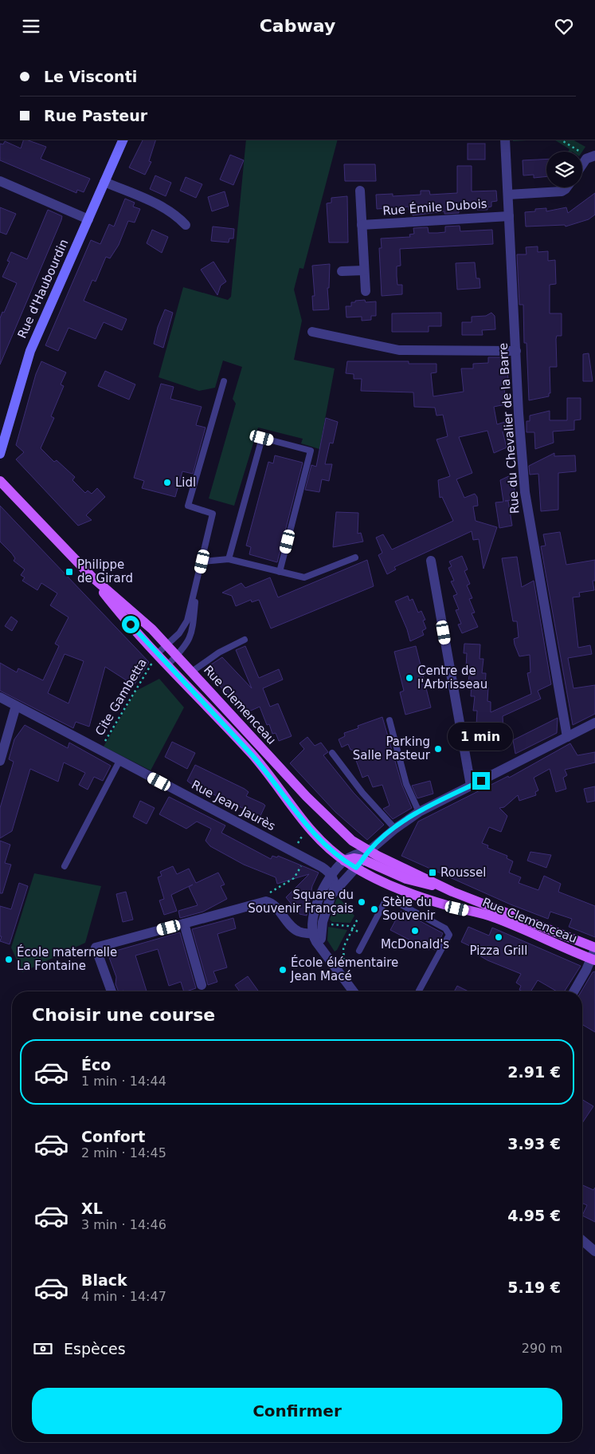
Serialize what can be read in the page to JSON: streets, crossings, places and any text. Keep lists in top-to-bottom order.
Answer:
{
  "streets": {
    "main road": ["Rue d'Haubourdin", "Rue Clemenceau"],
    "street": ["Rue Émile Dubois", "Rue du Chevalier de la Barre", "Rue Jean Jaurès"],
    "path": ["Cite Gambetta"]
  },
  "crossings": [
    ["Rue Émile Dubois", "Rue du Chevalier de la Barre"],
    ["Cite Gambetta", "Rue Clemenceau"],
    ["Cite Gambetta", "Rue Jean Jaurès"]
  ],
  "places": {
    "other": [
      "Lidl",
      "Centre de l'Arbrisseau",
      "Parking Salle Pasteur",
      "Square du Souvenir Français",
      "Stèle du Souvenir",
      "McDonald's",
      "Pizza Grill",
      "École maternelle La Fontaine",
      "École élémentaire Jean Macé"
    ],
    "transit": ["Philippe de Girard", "Roussel"]
  },
  "page": {
    "header": "Cabway",
    "banner": ["Le Visconti", "Rue Pasteur"],
    "bubble": "1 min",
    "heading": "Choisir une course",
    "list": [
      {
        "name": "Éco",
        "note": "1 min · 14:44",
        "value": "2.91 €"
      },
      {
        "name": "Confort",
        "note": "2 min · 14:45",
        "value": "3.93 €"
      },
      {
        "name": "XL",
        "note": "3 min · 14:46",
        "value": "4.95 €"
      },
      {
        "name": "Black",
        "note": "4 min · 14:47",
        "value": "5.19 €"
      }
    ],
    "pay": ["Espèces", "290 m"],
    "buttons": "Confirmer"
  }
}
